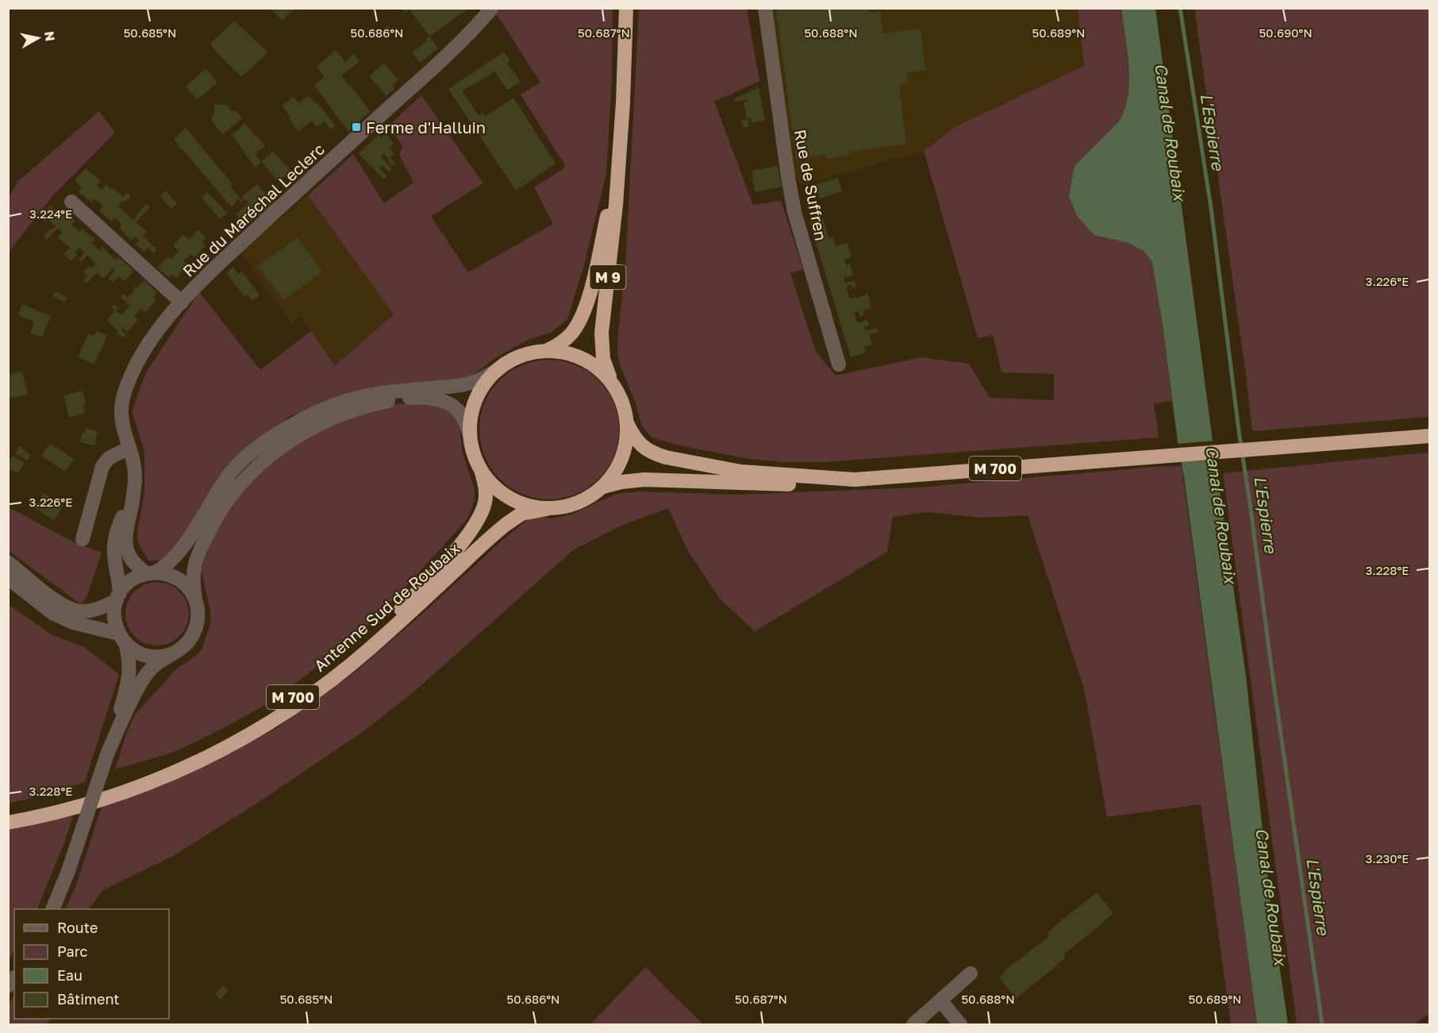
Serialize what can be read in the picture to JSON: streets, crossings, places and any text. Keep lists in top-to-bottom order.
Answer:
{
  "streets": {
    "highway": ["M 9", "M 700", "Antenne Sud de Roubaix"],
    "street": ["Rue de Suffren", "Rue du Maréchal Leclerc"]
  },
  "crossings": [
    ["M 9", "M 700"],
    ["M 9", "Antenne Sud de Roubaix"],
    ["M 700", "Antenne Sud de Roubaix"]
  ],
  "water": ["Canal de Roubaix", "L'Espierre"],
  "places": {
    "transit": ["Ferme d'Halluin"]
  },
  "legend": [
    "Route",
    "Parc",
    "Eau",
    "Bâtiment"
  ],
  "north": "right",
  "coordinates": [
    "50.690°N",
    "50.685°N",
    "50.686°N",
    "50.687°N",
    "50.688°N",
    "50.689°N",
    "3.224°E",
    "3.226°E",
    "3.228°E",
    "3.230°E"
  ]
}
